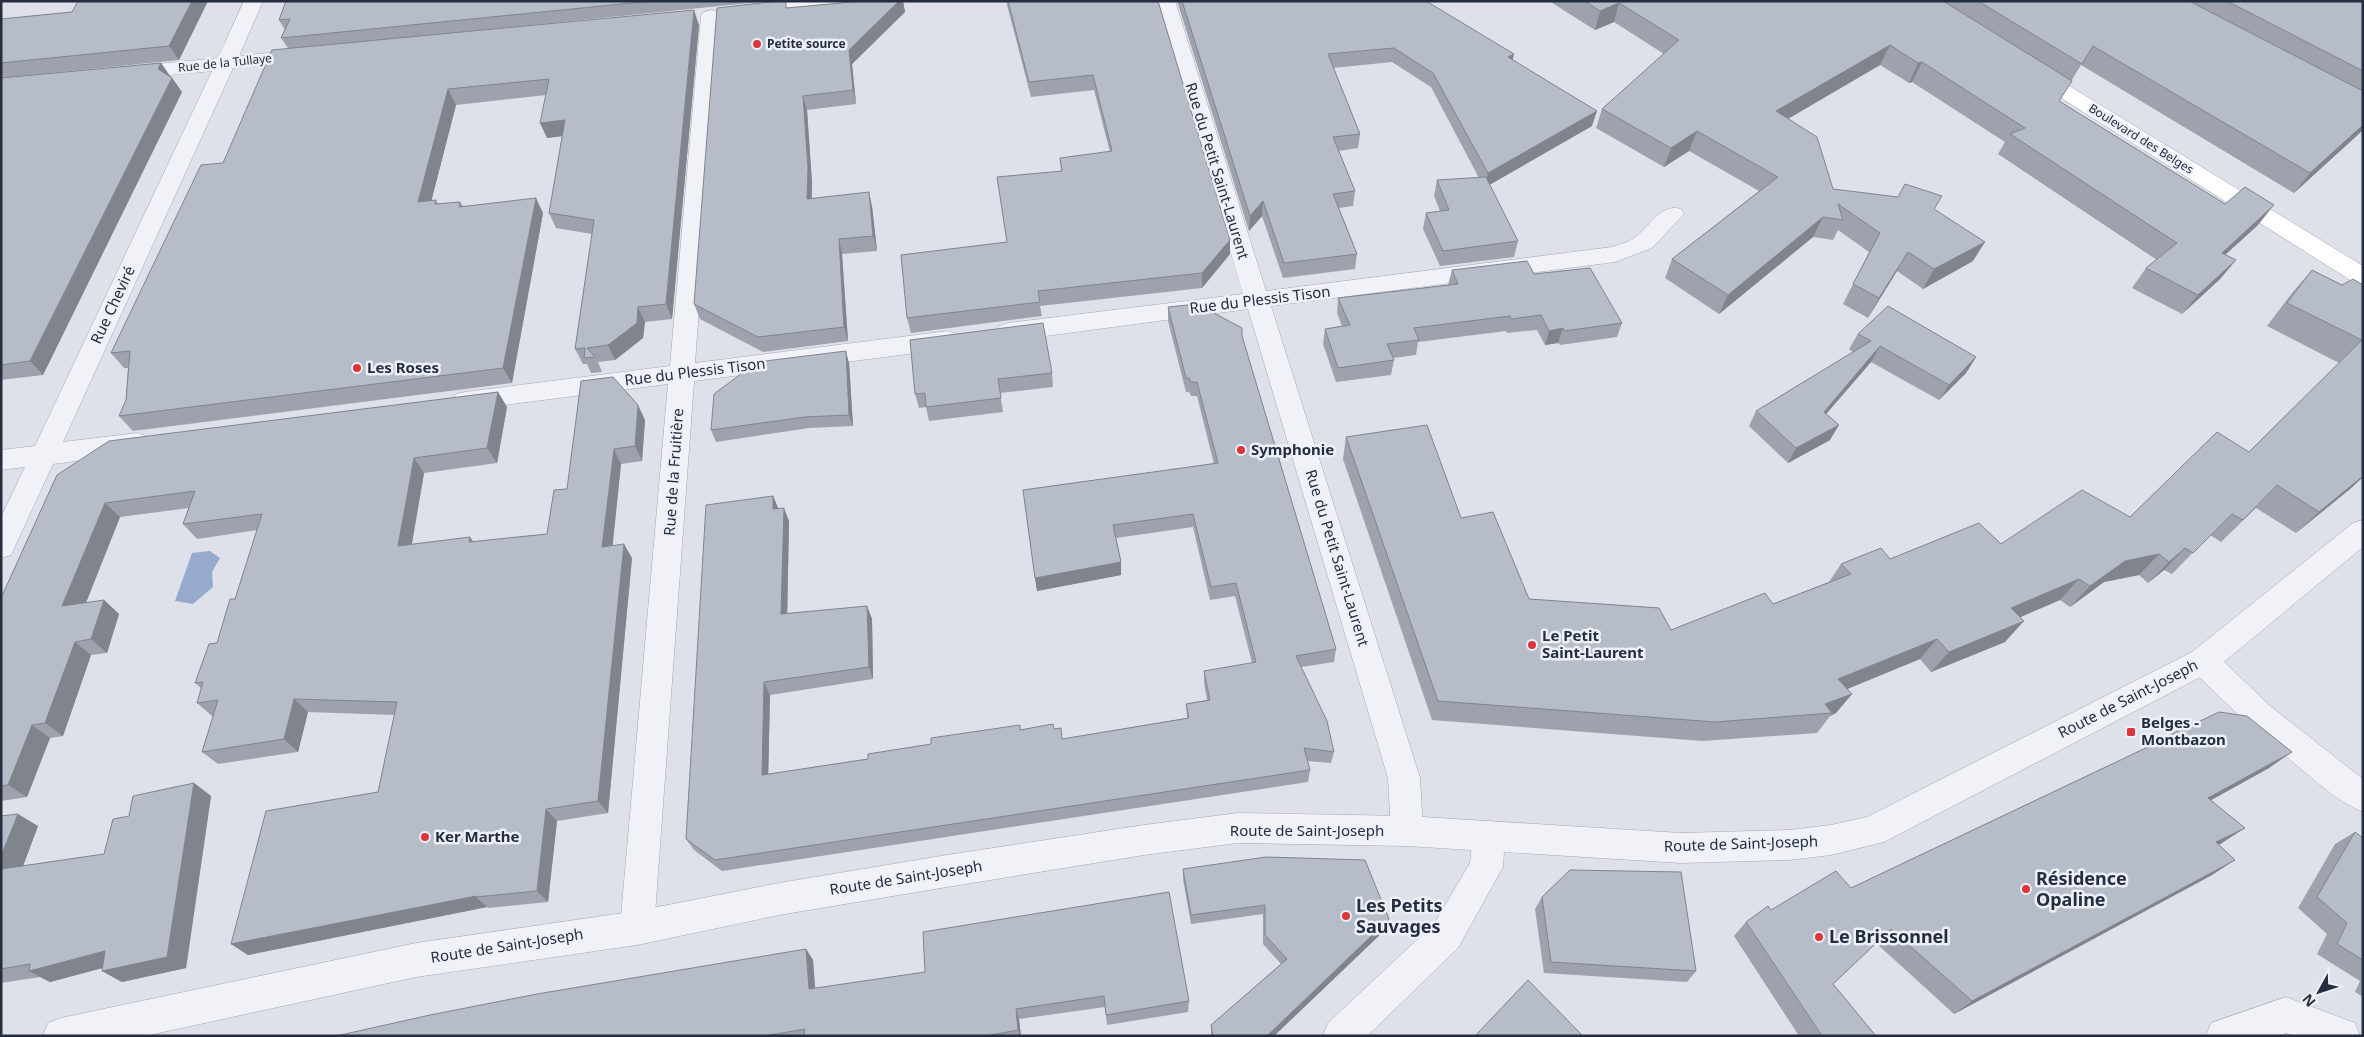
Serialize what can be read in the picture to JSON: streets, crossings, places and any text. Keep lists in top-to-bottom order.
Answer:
{
  "streets": {
    "main road": ["Boulevard des Belges"],
    "street": [
      "Rue de la Tullaye",
      "Rue du Petit Saint-Laurent",
      "Rue du Plessis Tison",
      "Rue Cheviré",
      "Rue de la Fruitière",
      "Route de Saint-Joseph"
    ]
  },
  "crossings": [
    ["Rue de la Tullaye", "Rue Cheviré"],
    ["Rue du Petit Saint-Laurent", "Rue du Plessis Tison"],
    ["Rue du Petit Saint-Laurent", "Route de Saint-Joseph"],
    ["Rue du Plessis Tison", "Rue de la Fruitière"],
    ["Rue de la Fruitière", "Route de Saint-Joseph"]
  ],
  "places": {
    "other": [
      "Petite source",
      "Les Roses",
      "Symphonie",
      "Le Petit Saint-Laurent",
      "Ker Marthe",
      "Résidence Opaline",
      "Les Petits Sauvages",
      "Le Brissonnel"
    ],
    "transit": ["Belges - Montbazon"]
  },
  "north": "bottom left"
}
